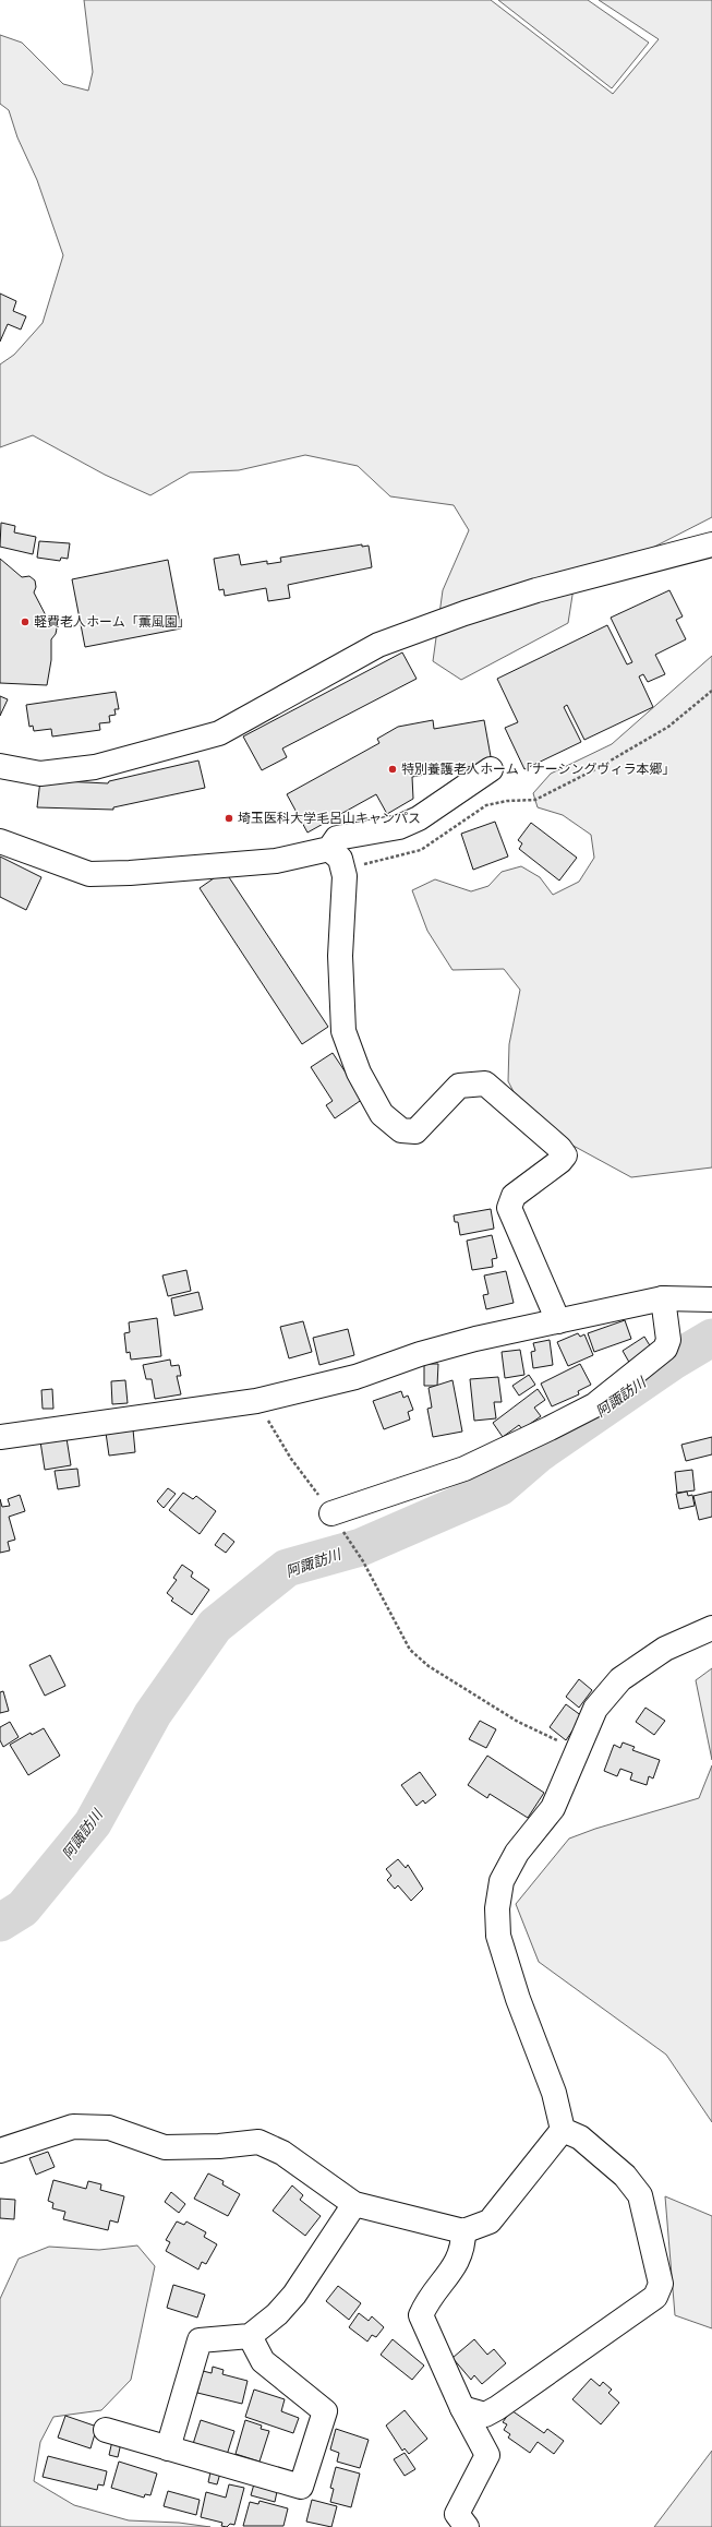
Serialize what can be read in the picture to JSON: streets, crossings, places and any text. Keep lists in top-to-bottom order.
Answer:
{
  "water": ["阿諏訪川"],
  "places": ["軽費老人ホーム「薫風園」", "特別養護老人ホーム「ナーシングヴィラ本郷」", "埼玉医科大学毛呂山キャンパス"]
}
